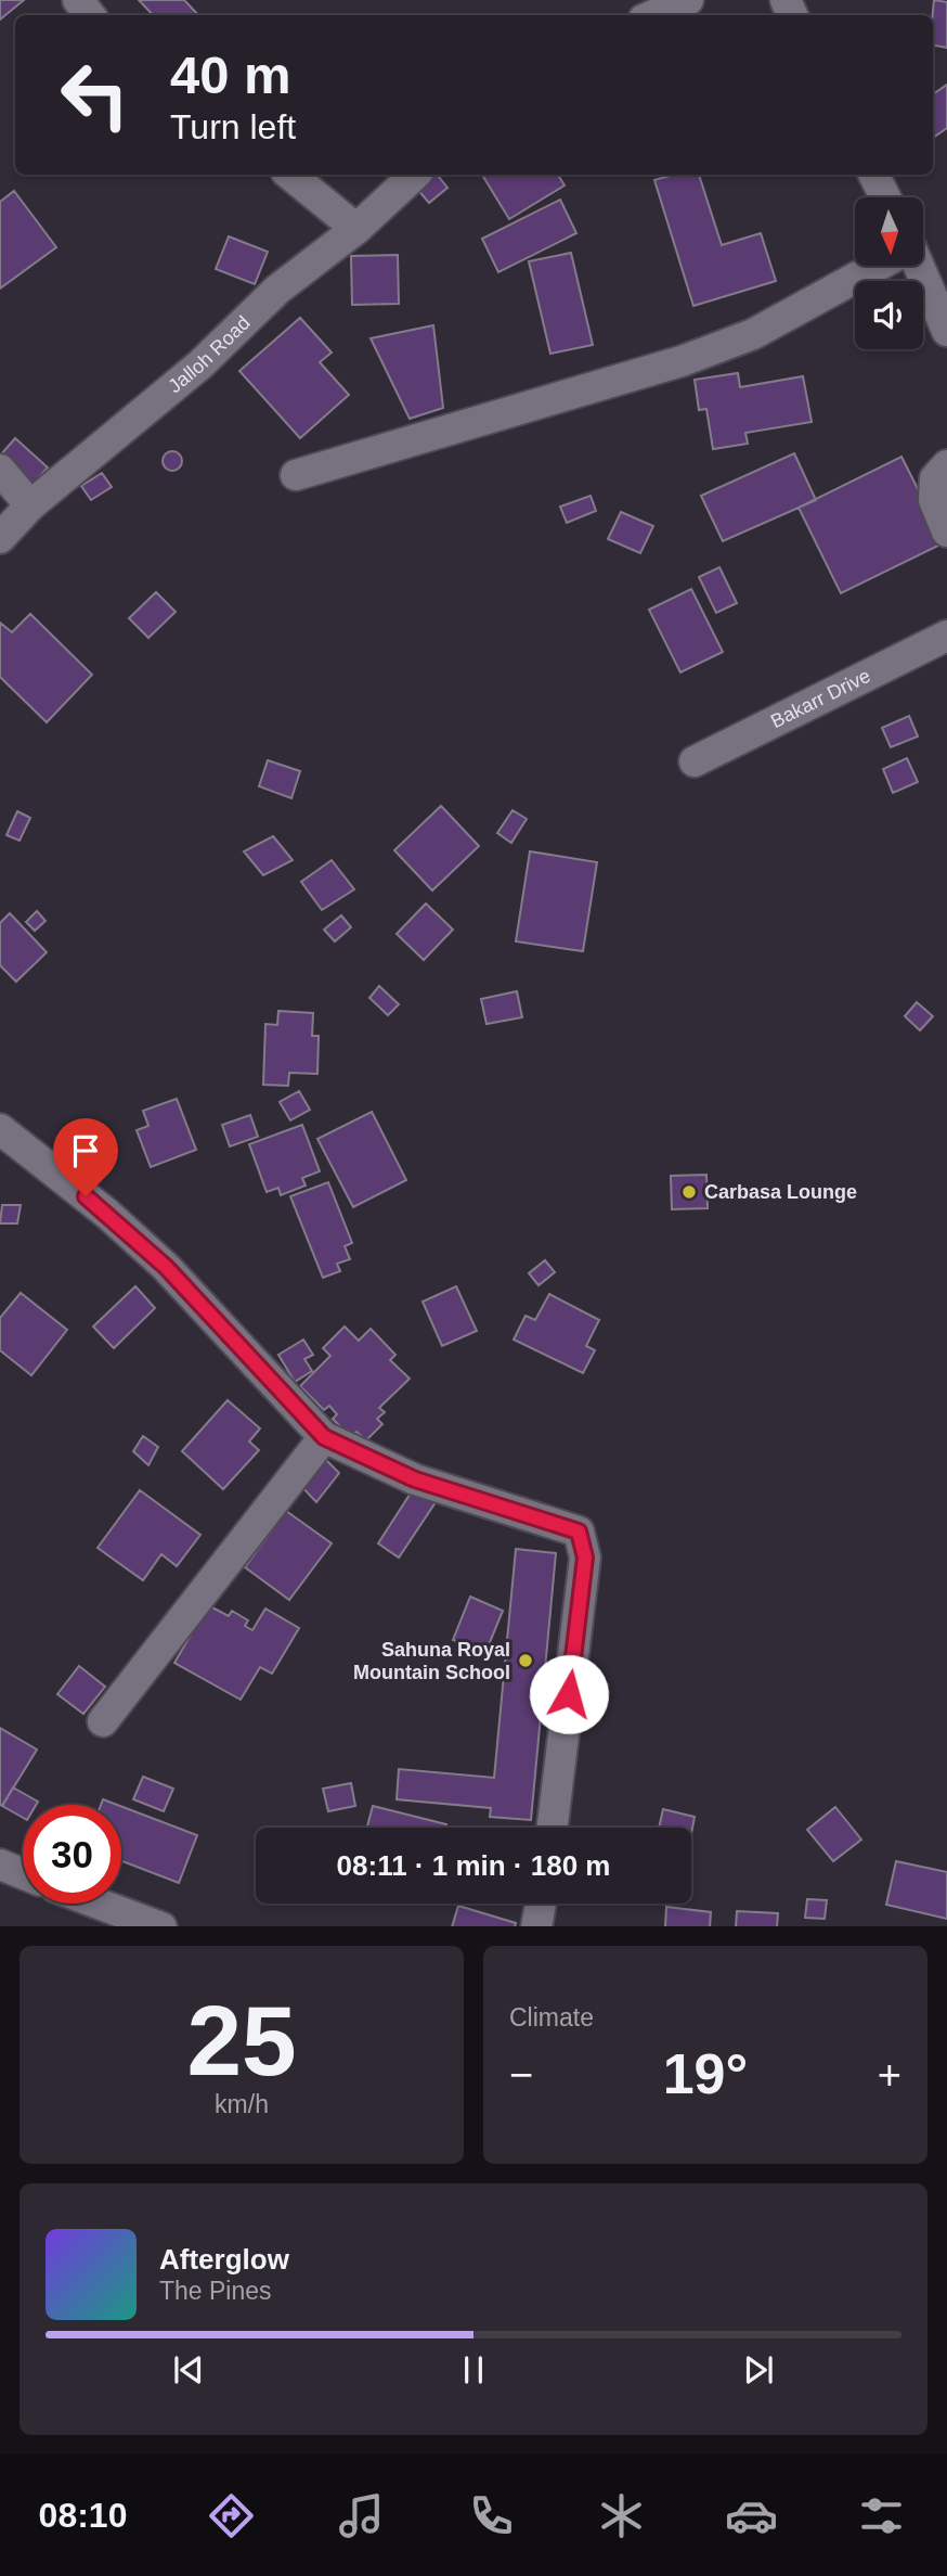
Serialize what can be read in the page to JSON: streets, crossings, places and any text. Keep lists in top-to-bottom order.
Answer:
{
  "streets": {
    "street": ["Jalloh Road", "Bakarr Drive"]
  },
  "places": ["Carbasa Lounge", "Sahuna Royal Mountain School"],
  "north": "bottom",
  "page": {
    "turn": ["40 m", "Turn left"],
    "limit": "30",
    "trip": "08:11 · 1 min · 180 m",
    "tile": [
      ["25", "km/h"],
      "Climate"
    ],
    "heat": ["−", "19°", "+"],
    "song": ["Afterglow", "The Pines"],
    "tabs": "08:10"
  }
}
